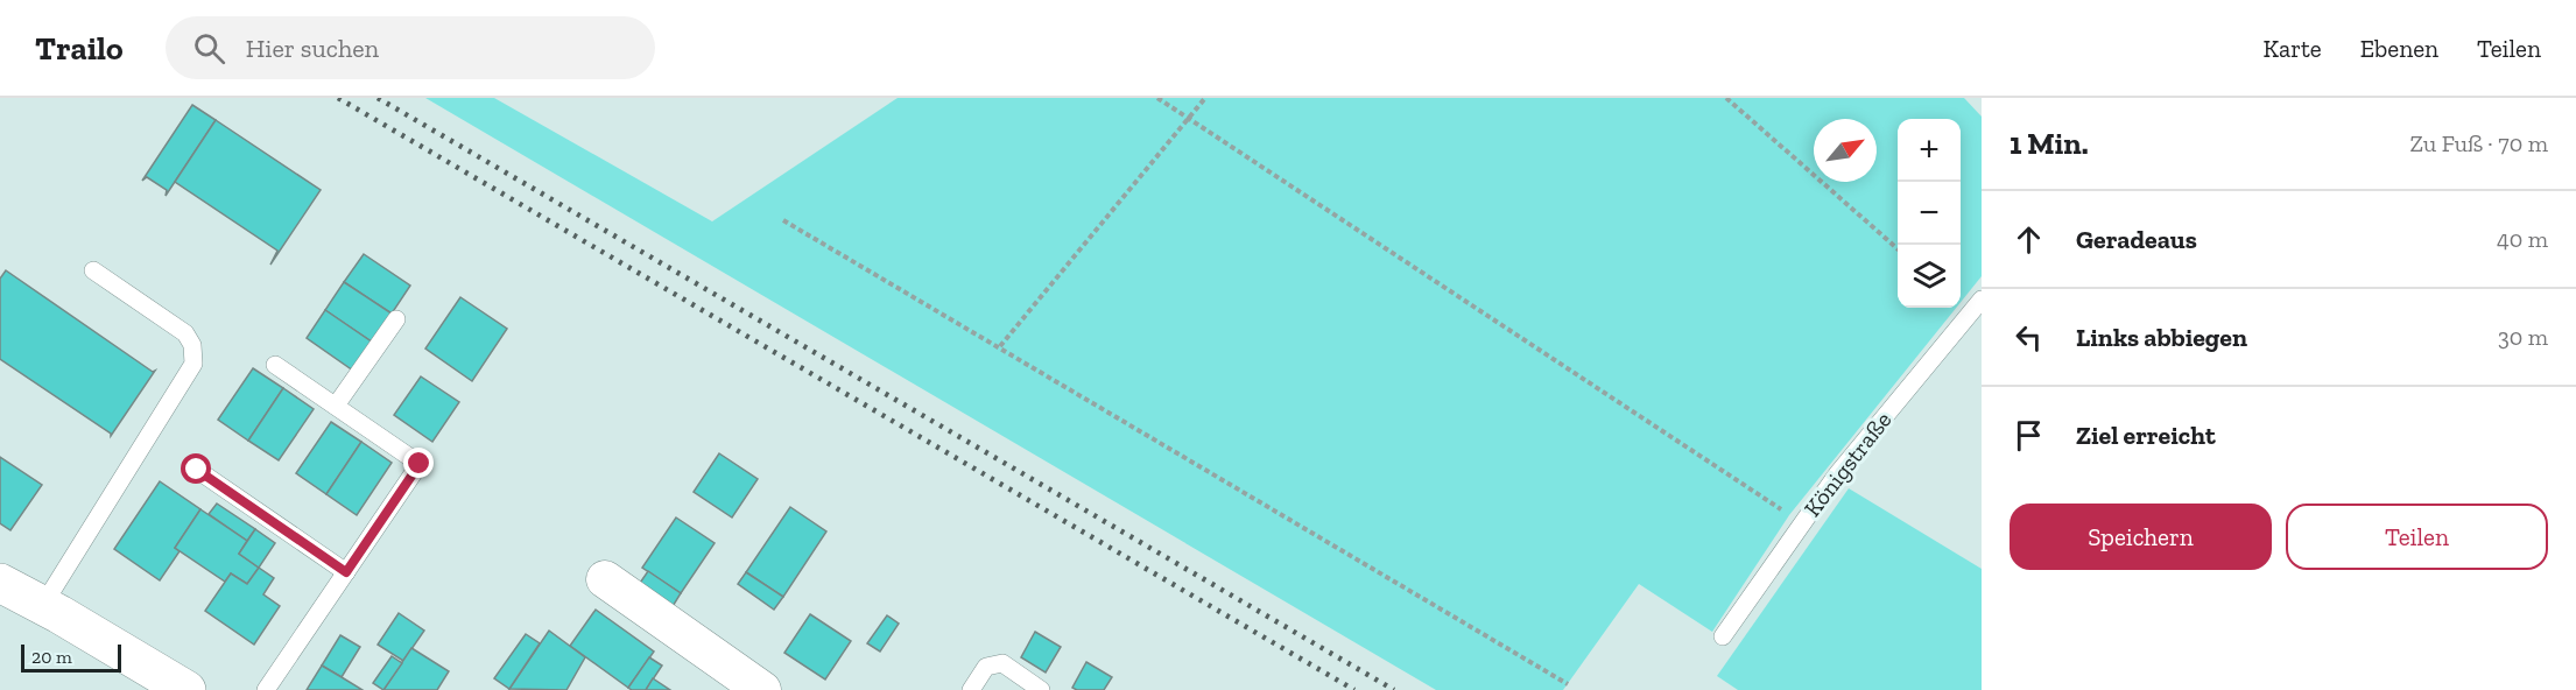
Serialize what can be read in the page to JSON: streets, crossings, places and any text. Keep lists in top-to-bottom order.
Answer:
{
  "streets": {
    "lane": ["Königstraße"]
  },
  "scale_bar": "20 m",
  "north": "top right",
  "page": {
    "header": "Trailo",
    "search": "Hier suchen",
    "nav": ["Karte", "Ebenen", "Teilen"],
    "heading": ["1 Min.", "Zu Fuß · 70 m"],
    "map_buttons": ["+", "−"],
    "list": [
      ["Geradeaus", "40 m"],
      ["Links abbiegen", "30 m"],
      "Ziel erreicht"
    ],
    "buttons": ["Speichern", "Teilen"],
    "scale": "20 m"
  }
}
